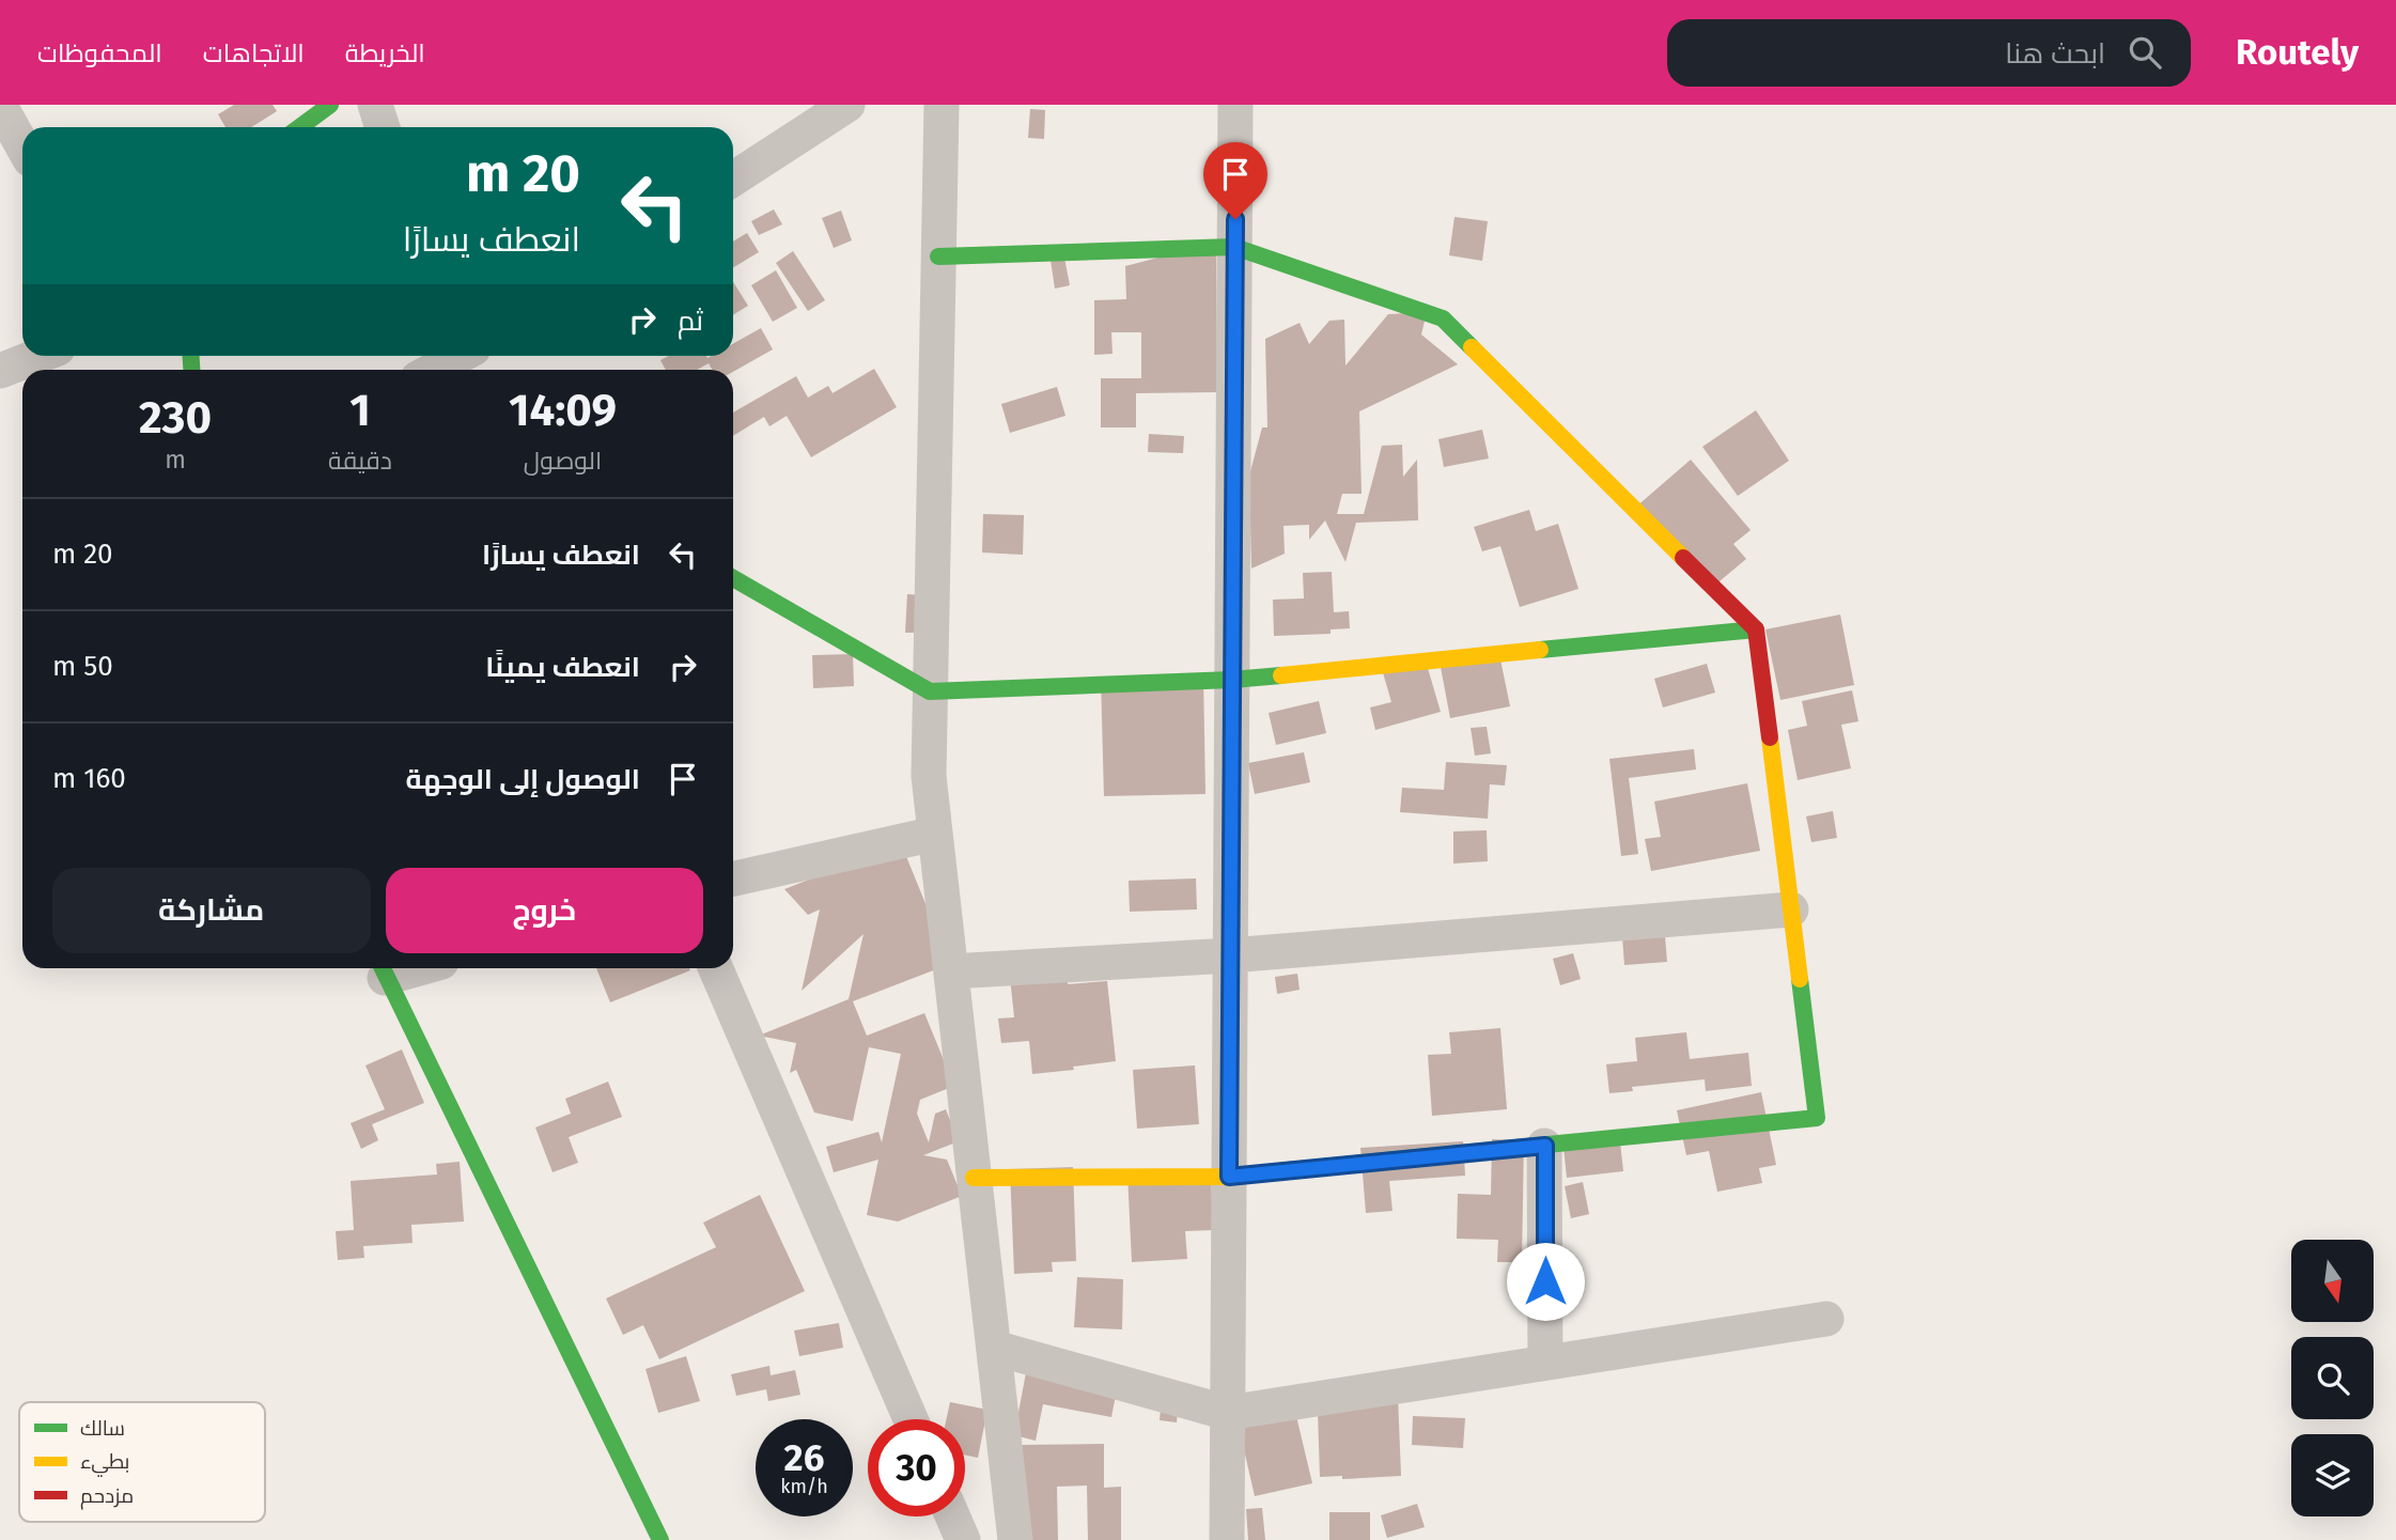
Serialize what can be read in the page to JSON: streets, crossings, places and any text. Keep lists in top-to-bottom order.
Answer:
{
  "legend": ["سالك", "بطيء", "مزدحم"],
  "north": "bottom",
  "page": {
    "header": "Routely",
    "search": "ابحث هنا",
    "nav": ["الخريطة", "الاتجاهات", "المحفوظات"],
    "turn": ["20 m", "انعطف يسارًا"],
    "then": "ثم",
    "eta": [
      "14:09",
      "الوصول",
      "1",
      "دقيقة",
      "230",
      "m"
    ],
    "list": [
      {
        "name": "انعطف يسارًا",
        "value": "20 m"
      },
      {
        "name": "انعطف يمينًا",
        "value": "50 m"
      },
      {
        "name": "الوصول إلى الوجهة",
        "value": "160 m"
      }
    ],
    "buttons": ["خروج", "مشاركة"],
    "speed": "26 km/h",
    "limit": "30"
  }
}
